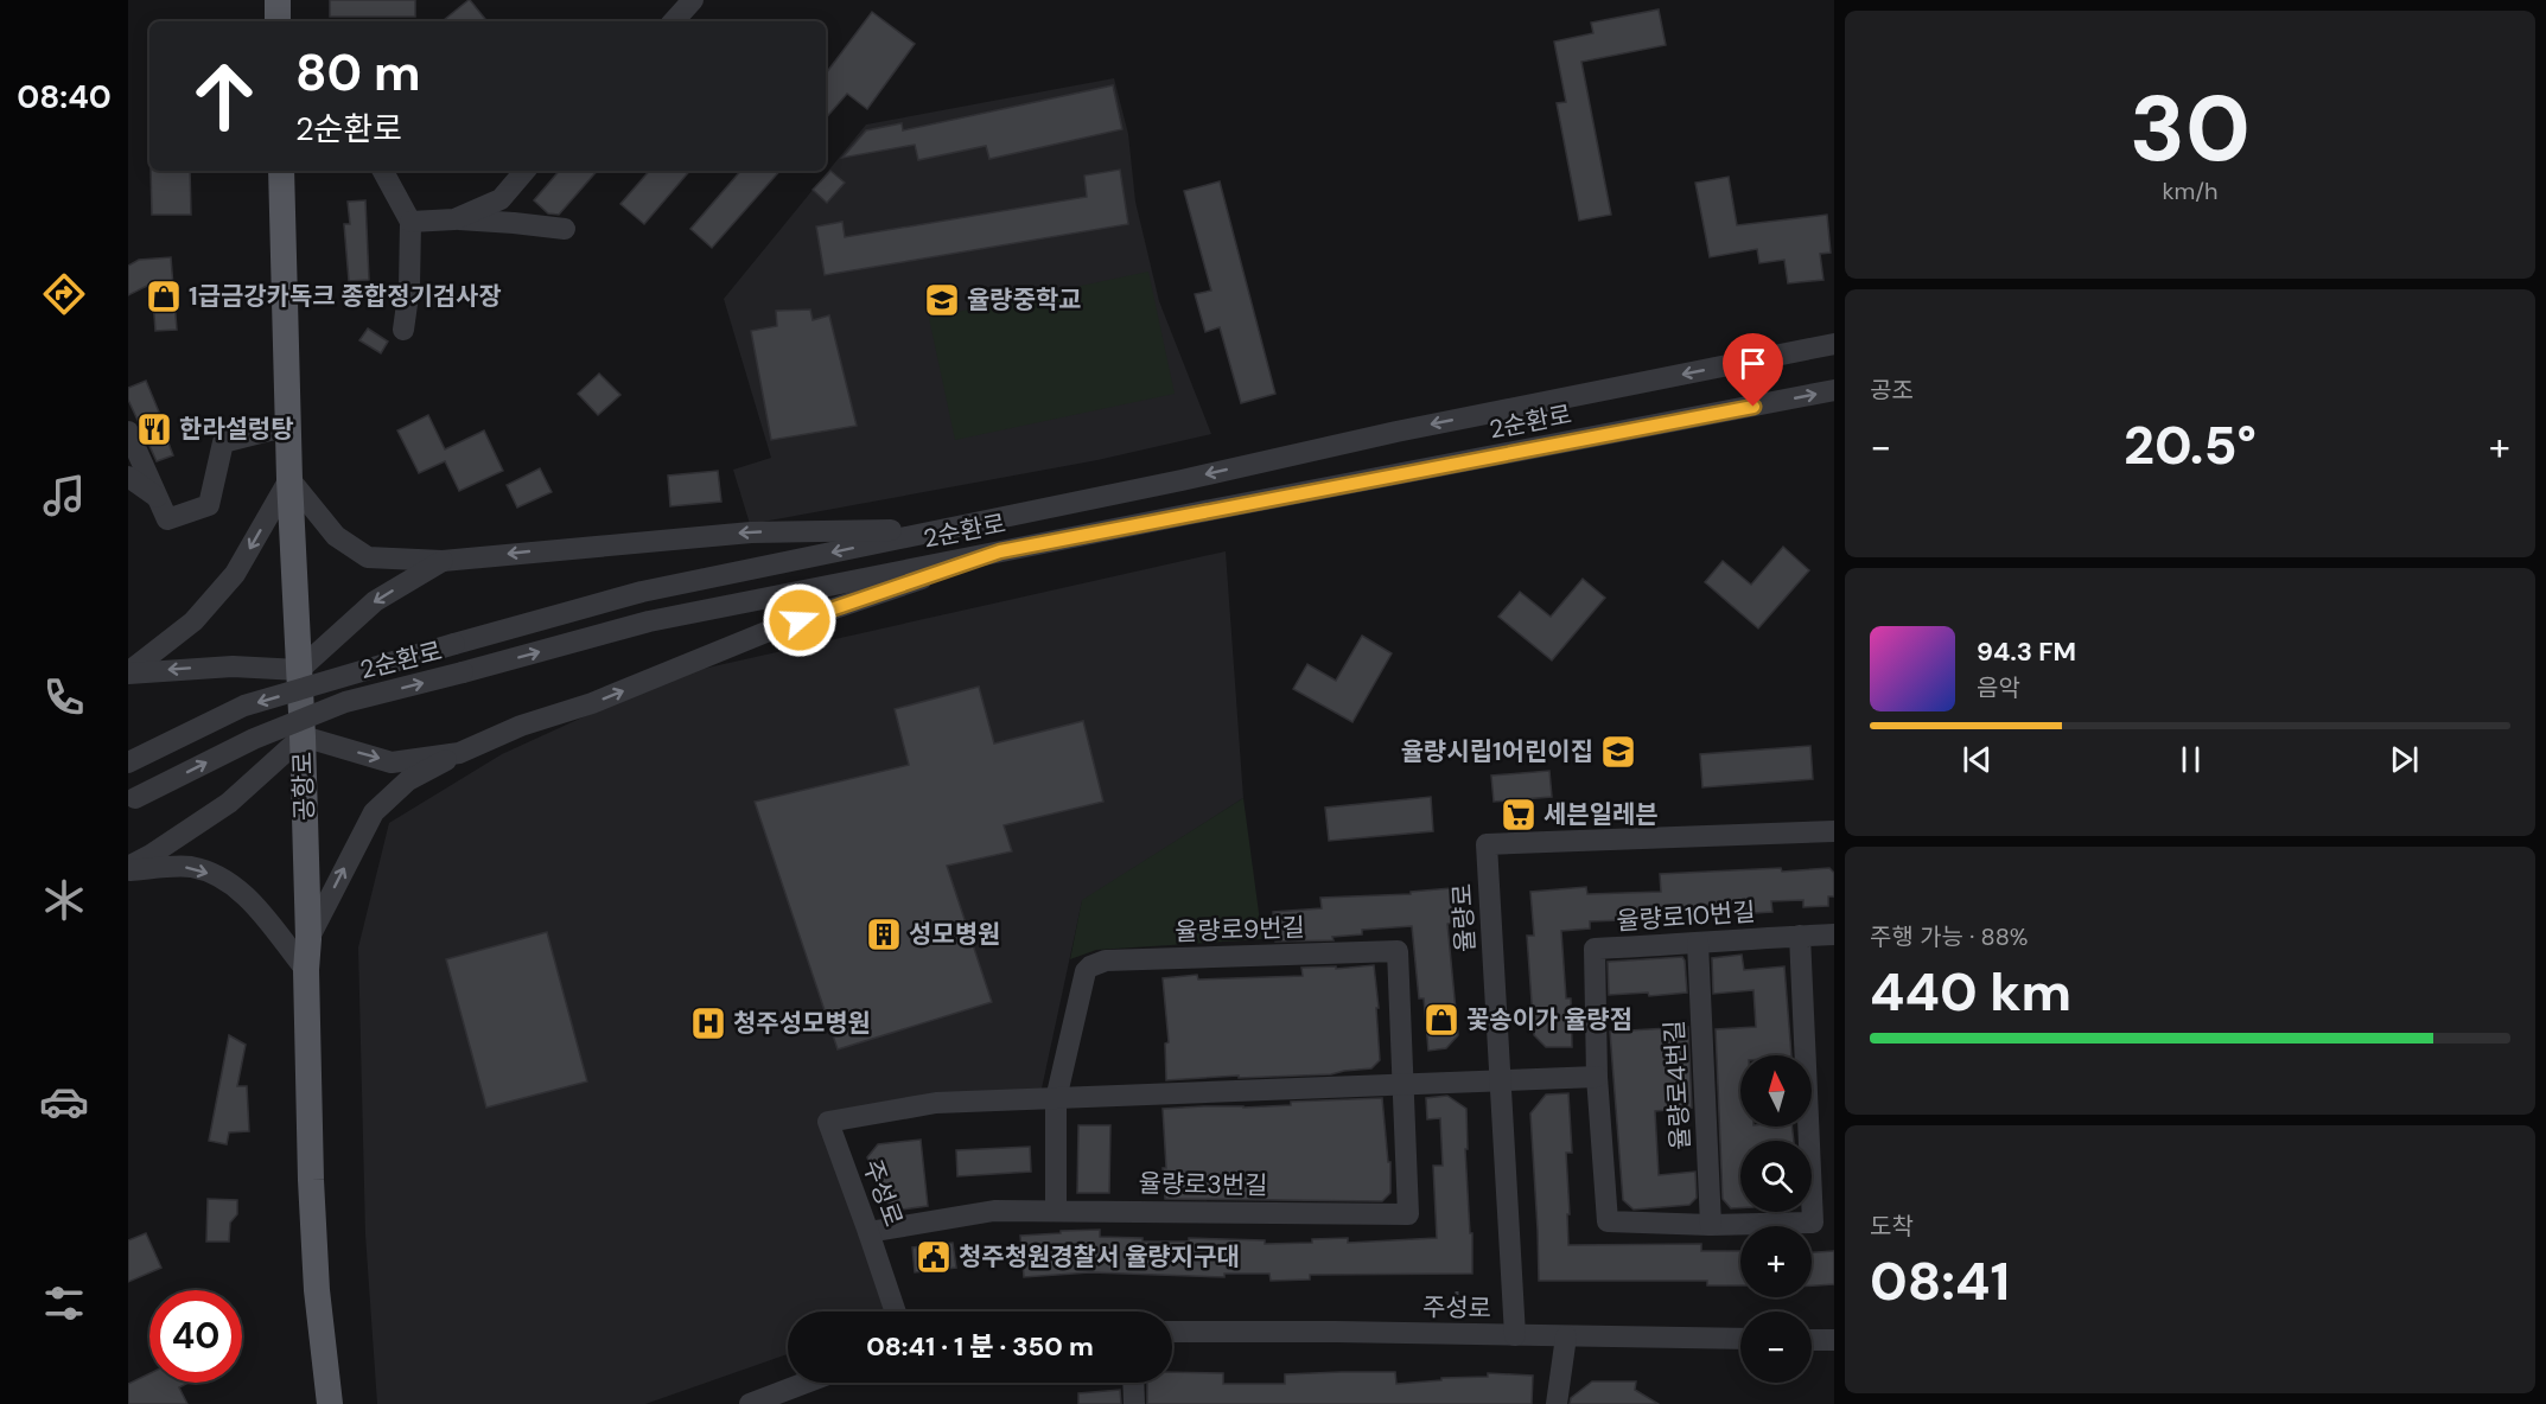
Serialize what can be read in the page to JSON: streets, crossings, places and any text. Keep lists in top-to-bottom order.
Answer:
{
  "streets": {
    "main road": ["공항로"],
    "street": [
      "2순환로",
      "율량로10번길",
      "율량로",
      "율량로9번길",
      "율량로4번길",
      "율량로3번길",
      "주성로"
    ]
  },
  "crossings": [
    ["율량로10번길", "율량로4번길"],
    ["율량로", "주성로"],
    ["율량로9번길", "율량로3번길"],
    ["율량로9번길", "주성로"],
    ["율량로3번길", "주성로"]
  ],
  "places": {
    "shop": ["1급금강카독크 종합정기검사장", "꽃송이가 율량점"],
    "school or university": ["율량중학교", "율량시립1어린이집"],
    "restaurant": ["한라설렁탕"],
    "supermarket": ["세븐일레븐"],
    "building": ["성모병원"],
    "hospital": ["청주성모병원"],
    "public building": ["청주청원경찰서 율량지구대"]
  },
  "north": "top",
  "page": {
    "tabs": "08:40",
    "tile": [
      ["30", "km/h"],
      "공조",
      ["주행 가능 · 88%", "440 km"],
      ["도착", "08:41"]
    ],
    "turn": ["80 m", "2순환로"],
    "heat": ["−", "20.5°", "+"],
    "song": ["94.3 FM", "음악"],
    "map_buttons": ["+", "−"],
    "limit": "40",
    "trip": "08:41 · 1 분 · 350 m"
  }
}
